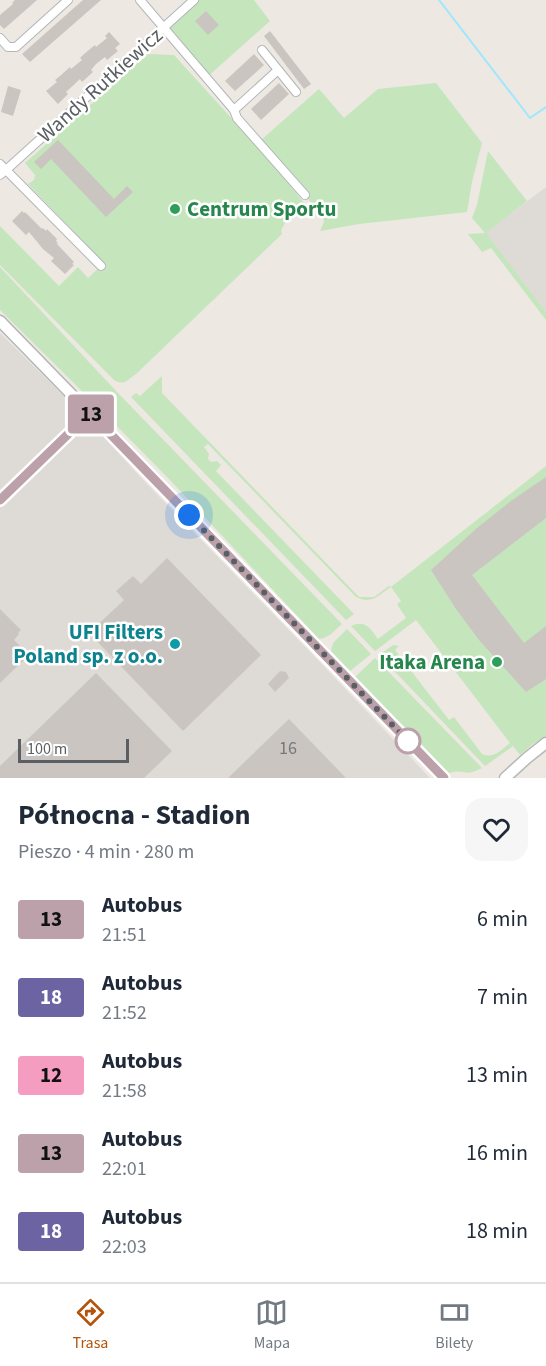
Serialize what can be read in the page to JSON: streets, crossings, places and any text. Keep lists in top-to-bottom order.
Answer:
{
  "streets": {
    "street": ["Wandy Rutkiewicz"]
  },
  "places": ["Centrum Sportu", "UFI Filters Poland sp. z o.o.", "Itaka Arena"],
  "lines": ["bus line 13"],
  "house_numbers": ["16"],
  "scale_bar": "100 m",
  "page": {
    "on_map": "13",
    "scale": "100 m",
    "heading": ["Północna - Stadion", "Pieszo · 4 min · 280 m"],
    "list": [
      {
        "mark": "13",
        "name": "Autobus",
        "note": "21:51",
        "value": "6 min"
      },
      {
        "mark": "18",
        "name": "Autobus",
        "note": "21:52",
        "value": "7 min"
      },
      {
        "mark": "12",
        "name": "Autobus",
        "note": "21:58",
        "value": "13 min"
      },
      {
        "mark": "13",
        "name": "Autobus",
        "note": "22:01",
        "value": "16 min"
      },
      {
        "mark": "18",
        "name": "Autobus",
        "note": "22:03",
        "value": "18 min"
      }
    ],
    "tabs": ["Trasa", "Mapa", "Bilety"]
  }
}
